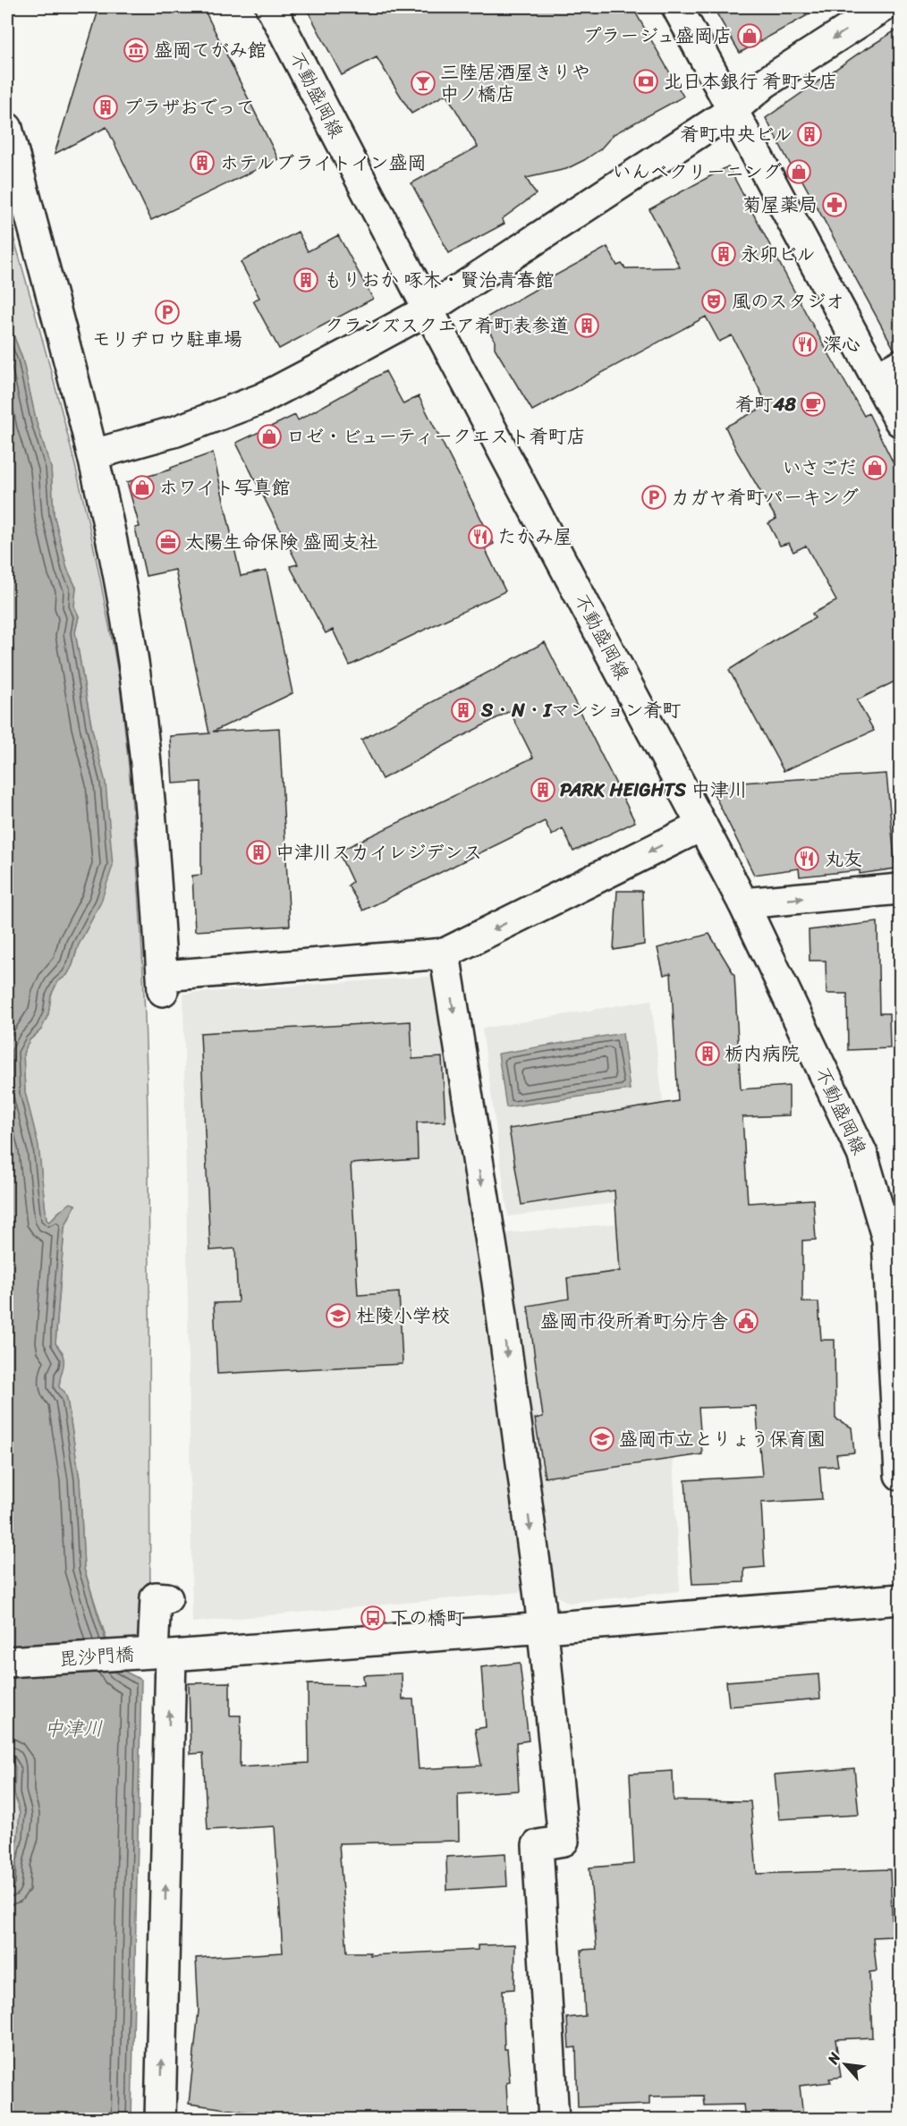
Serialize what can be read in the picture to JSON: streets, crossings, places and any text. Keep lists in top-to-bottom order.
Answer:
{
  "streets": {
    "street": ["不動盛岡線", "毘沙門橋"]
  },
  "water": ["中津川"],
  "places": {
    "shop": [
      "プラージュ盛岡店",
      "いんべクリーニング",
      "ロゼ・ビューティークエスト肴町店",
      "いさごだ",
      "ホワイト写真館"
    ],
    "museum": ["盛岡てがみ館"],
    "bank": ["北日本銀行 肴町支店"],
    "bar": ["三陸居酒屋きりや 中ノ橋店"],
    "building": [
      "プラザおでって",
      "肴町中央ビル",
      "ホテルブライトイン盛岡",
      "永卯ビル",
      "もりおか 啄木・賢治青春館",
      "クランズスクエア肴町表参道",
      "S・N・Iマンション肴町",
      "PARK HEIGHTS 中津川",
      "中津川スカイレジデンス",
      "栃内病院"
    ],
    "pharmacy": ["菊屋薬局"],
    "theatre": ["風のスタジオ"],
    "parking": ["モリヂロウ駐車場", "カガヤ肴町パーキング"],
    "restaurant": ["深心", "たかみ屋", "丸友"],
    "cafe": ["肴町48"],
    "office": ["太陽生命保険 盛岡支社"],
    "school or university": ["杜陵小学校", "盛岡市立とりょう保育園"],
    "public building": ["盛岡市役所肴町分庁舎"],
    "bus stop": ["下の橋町"]
  },
  "north": "top left"
}
